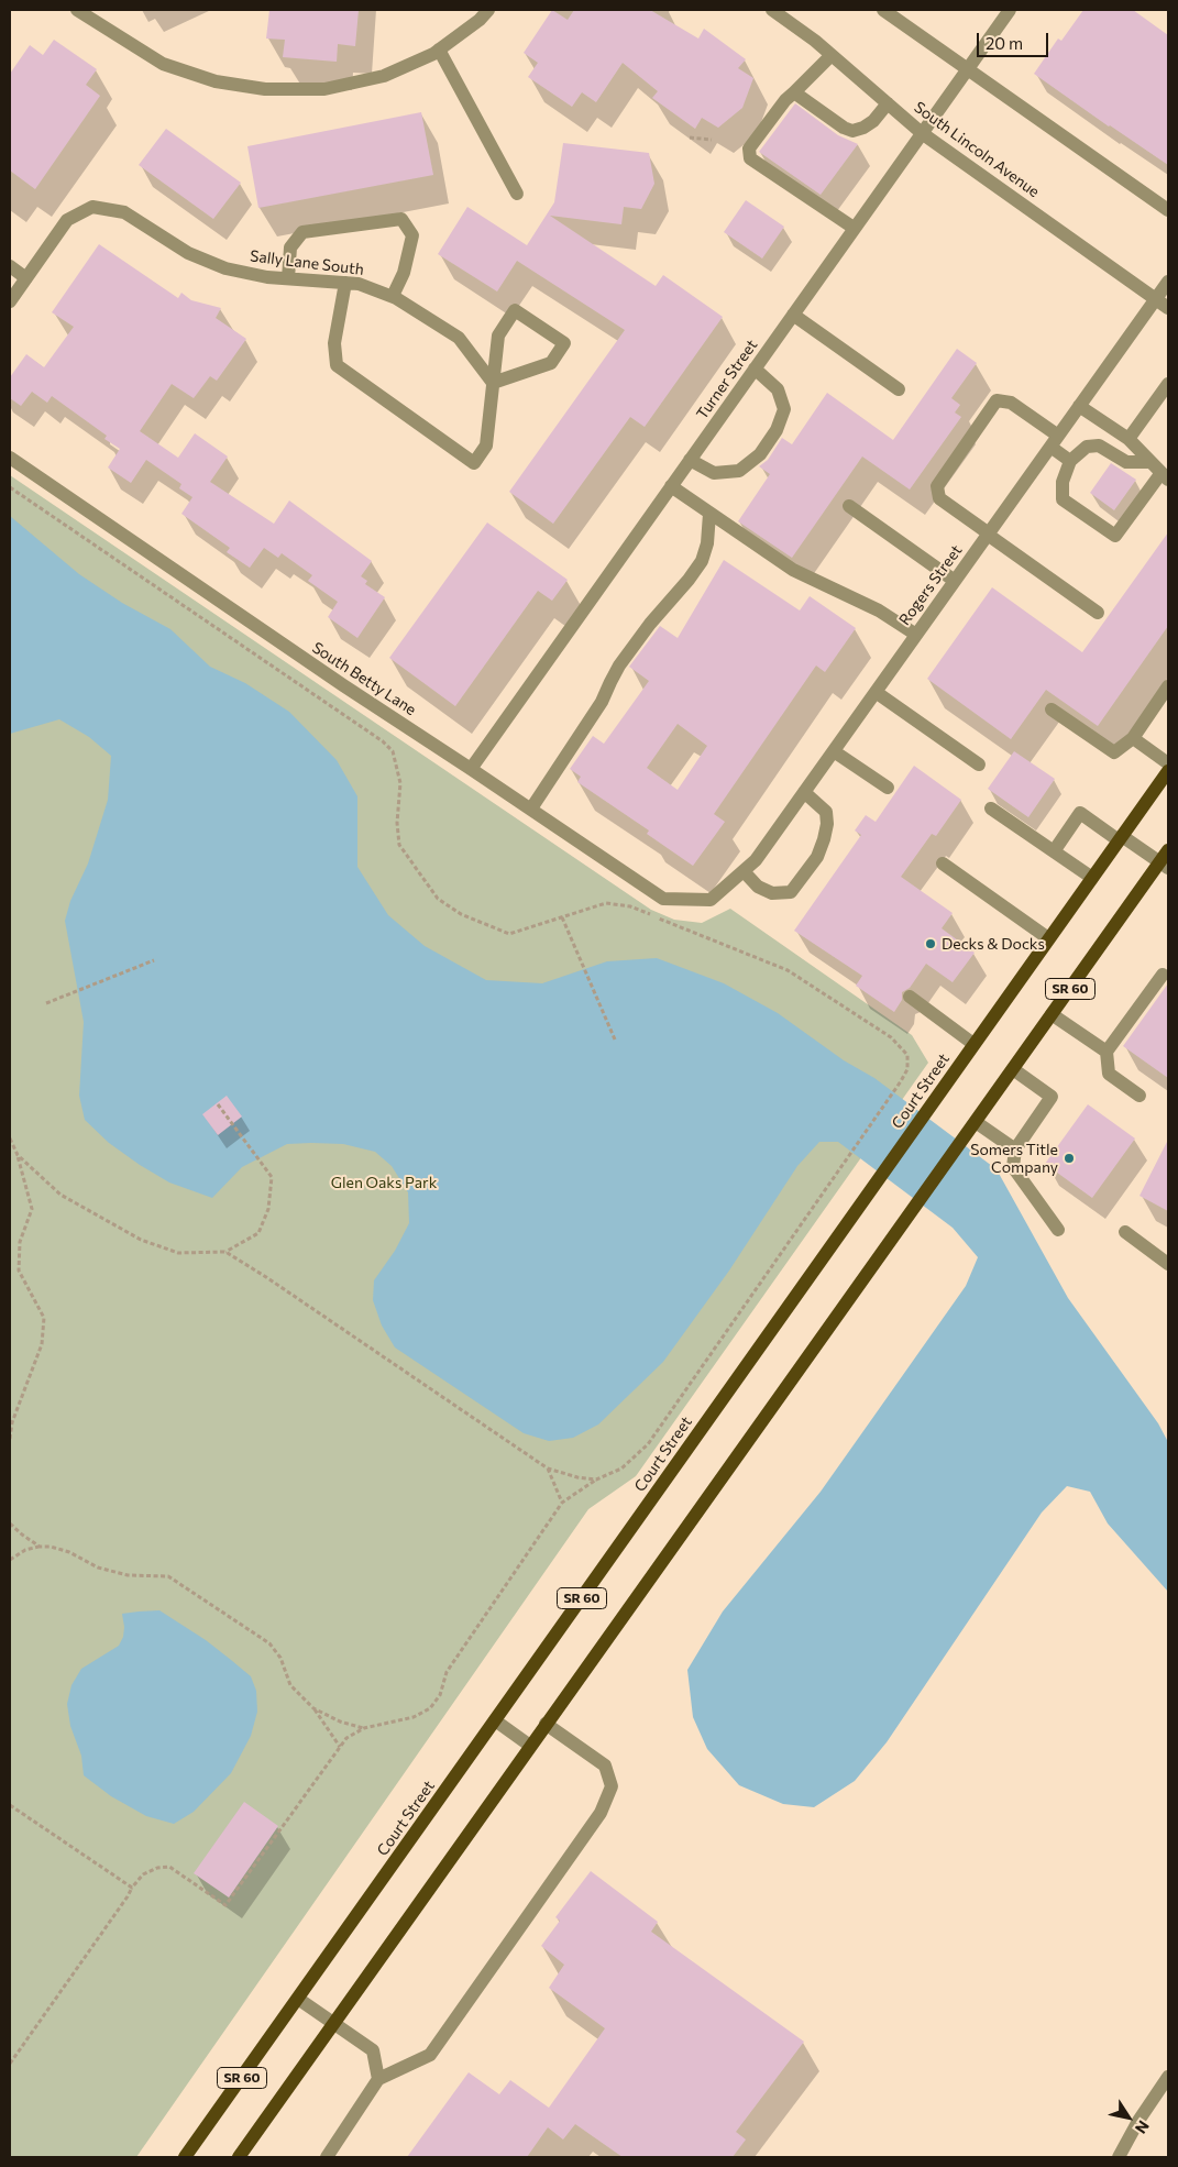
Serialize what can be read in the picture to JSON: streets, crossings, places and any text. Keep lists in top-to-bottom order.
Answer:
{
  "streets": {
    "main road": ["SR 60", "Court Street"],
    "street": [
      "South Lincoln Avenue",
      "Sally Lane South",
      "Turner Street",
      "Rogers Street",
      "South Betty Lane"
    ]
  },
  "crossings": [
    ["South Lincoln Avenue", "Turner Street"],
    ["South Lincoln Avenue", "Rogers Street"],
    ["Turner Street", "South Betty Lane"],
    ["Rogers Street", "South Betty Lane"]
  ],
  "parks": ["Glen Oaks Park"],
  "places": ["Decks & Docks", "Somers Title Company"],
  "scale_bar": "20 m",
  "north": "bottom right"
}
